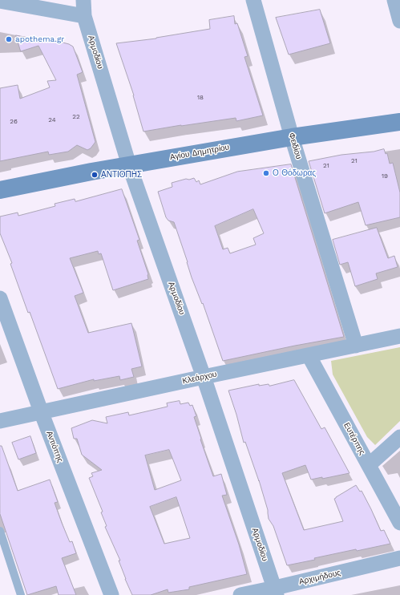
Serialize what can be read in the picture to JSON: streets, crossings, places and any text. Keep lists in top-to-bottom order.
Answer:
{
  "streets": {
    "main road": ["Αγίου Δημητρίου"],
    "street": [
      "Αρμοδίου",
      "Φειδίου",
      "Κλεάρχου",
      "Ευτέρπης",
      "Αντιόπης",
      "Αρχιμήδους"
    ]
  },
  "crossings": [
    ["Αρμοδίου", "Αγίου Δημητρίου"],
    ["Αρμοδίου", "Κλεάρχου"],
    ["Αρμοδίου", "Αρχιμήδους"],
    ["Φειδίου", "Αγίου Δημητρίου"],
    ["Φειδίου", "Κλεάρχου"],
    ["Κλεάρχου", "Ευτέρπης"],
    ["Κλεάρχου", "Αντιόπης"]
  ],
  "places": ["apothema.gr", "Ο Θόδωρας", "ΑΝΤΙΟΠΗΣ"],
  "house_numbers": [
    "18",
    "22",
    "24",
    "26",
    "21",
    "21",
    "19"
  ]
}
